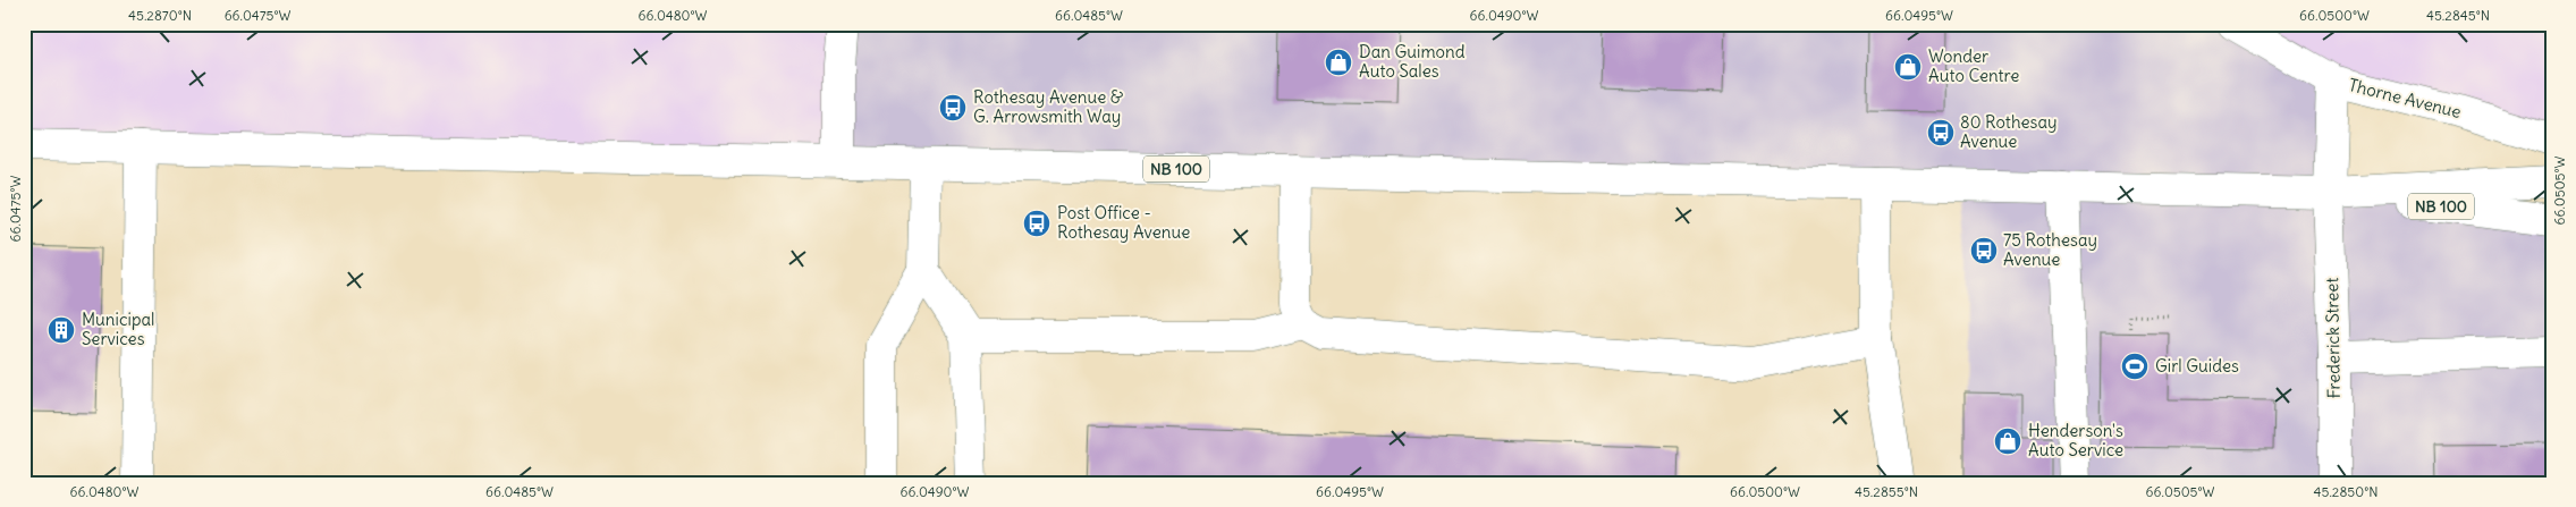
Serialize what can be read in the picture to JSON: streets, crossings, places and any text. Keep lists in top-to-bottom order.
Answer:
{
  "streets": {
    "main road": ["Thorne Avenue", "NB 100", "Frederick Street"]
  },
  "crossings": [
    ["Thorne Avenue", "NB 100"],
    ["Thorne Avenue", "Frederick Street"],
    ["NB 100", "Frederick Street"]
  ],
  "places": {
    "shop": ["Dan Guimond Auto Sales", "Wonder Auto Centre", "Henderson's Auto Service"],
    "bus stop": [
      "Rothesay Avenue & G. Arrowsmith Way",
      "80 Rothesay Avenue",
      "Post Office - Rothesay Avenue",
      "75 Rothesay Avenue"
    ],
    "building": ["Municipal Services"],
    "sports": ["Girl Guides"]
  },
  "coordinates": [
    "45.2870°N",
    "66.0475°W",
    "66.0480°W",
    "66.0485°W",
    "66.0490°W",
    "66.0495°W",
    "66.0500°W",
    "45.2845°N",
    "66.0505°W",
    "45.2855°N",
    "45.2850°N"
  ]
}
